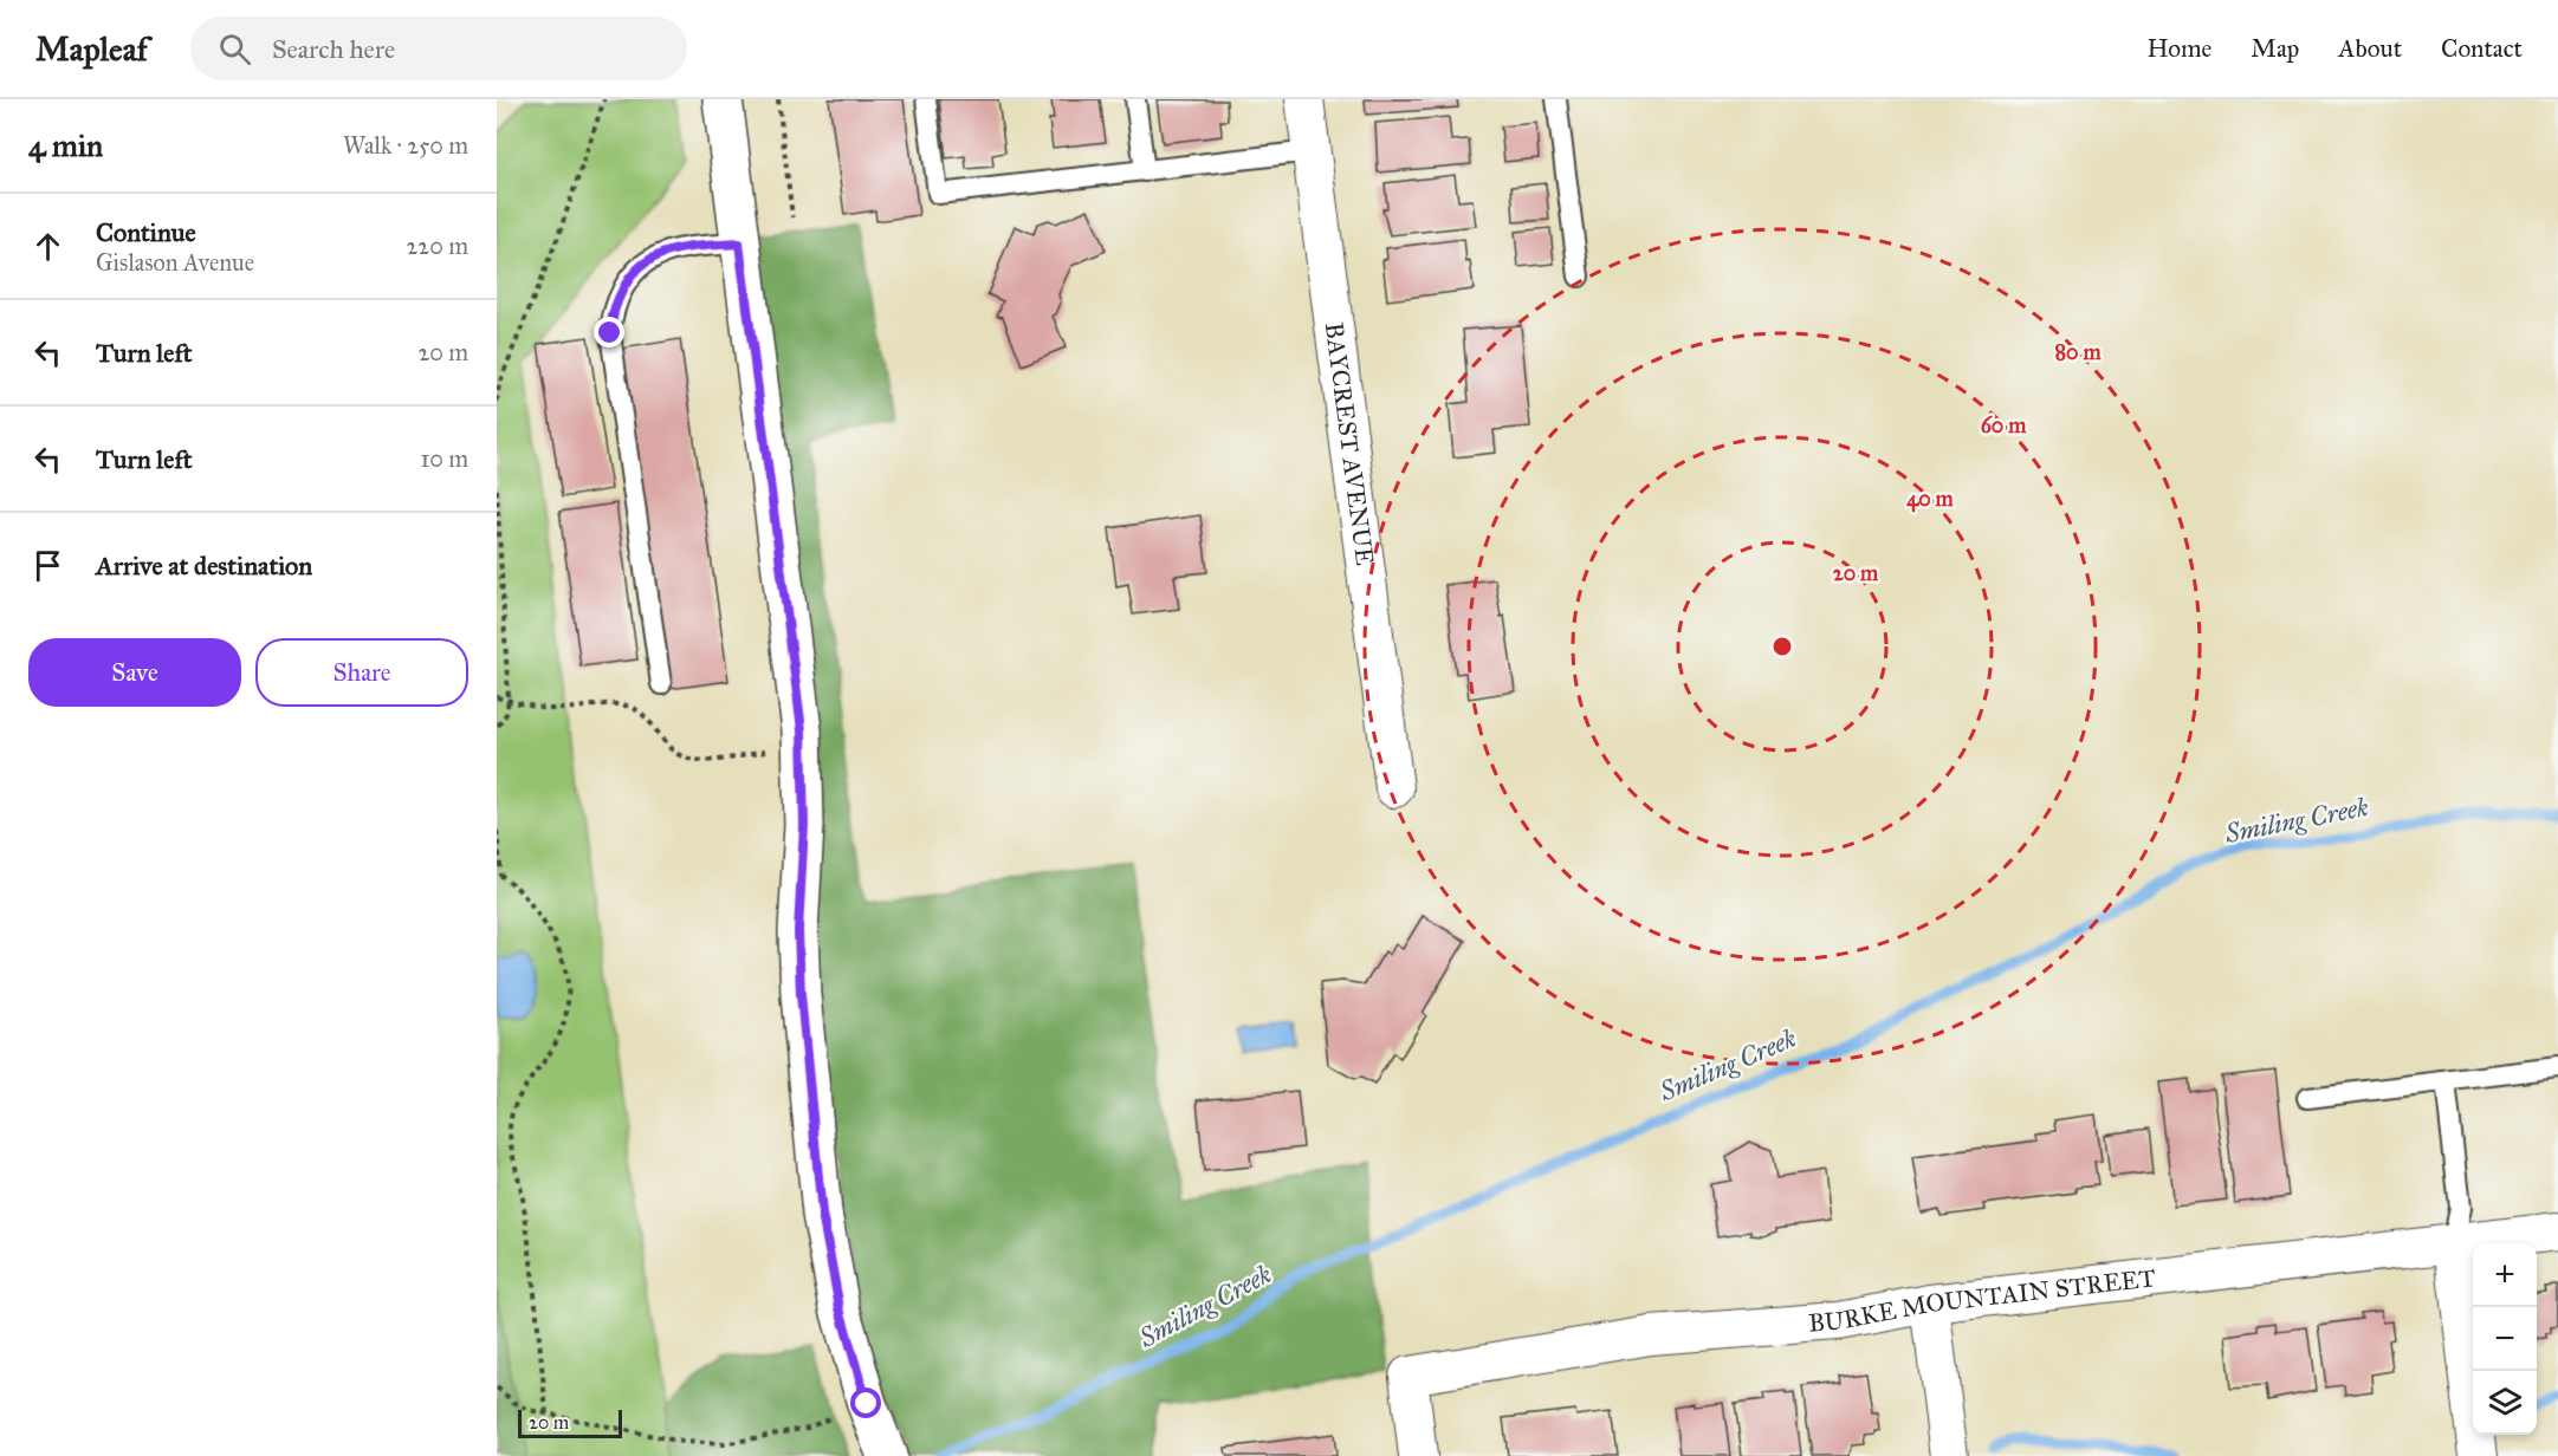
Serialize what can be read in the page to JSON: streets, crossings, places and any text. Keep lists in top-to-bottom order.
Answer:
{
  "streets": {
    "street": ["BAYCREST AVENUE", "BURKE MOUNTAIN STREET"]
  },
  "water": ["Smiling Creek"],
  "scale_bar": "20 m",
  "page": {
    "header": "Mapleaf",
    "search": "Search here",
    "nav": [
      "Home",
      "Map",
      "About",
      "Contact"
    ],
    "heading": ["4 min", "Walk · 250 m"],
    "list": [
      ["Continue", "Gislason Avenue", "220 m"],
      ["Turn left", "20 m"],
      ["Turn left", "10 m"],
      "Arrive at destination"
    ],
    "buttons": ["Save", "Share"],
    "map_buttons": ["+", "−"],
    "scale": "20 m"
  },
  "rings": [
    "80 m",
    "60 m",
    "40 m",
    "20 m"
  ]
}
